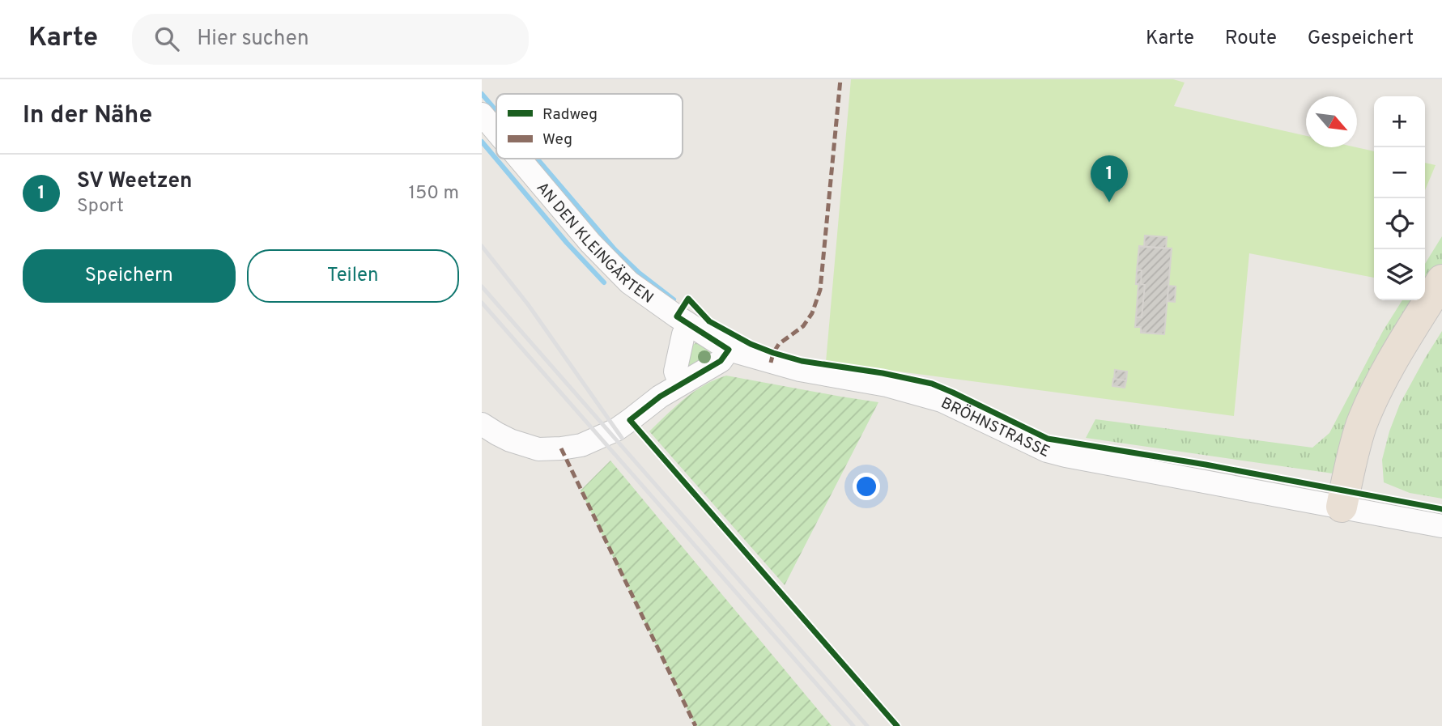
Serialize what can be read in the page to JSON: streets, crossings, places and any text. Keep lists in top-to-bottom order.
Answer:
{
  "streets": {
    "street": ["AN DEN KLEINGÄRTEN", "BRÖHNSTRASSE"]
  },
  "crossings": [
    ["AN DEN KLEINGÄRTEN", "BRÖHNSTRASSE"]
  ],
  "legend": ["Radweg", "Weg"],
  "north": "bottom right",
  "page": {
    "header": "Karte",
    "search": "Hier suchen",
    "nav": ["Karte", "Route", "Gespeichert"],
    "heading": "In der Nähe",
    "map_buttons": ["+", "−"],
    "list": [
      {
        "mark": "1",
        "name": "SV Weetzen",
        "note": "Sport",
        "value": "150 m"
      }
    ],
    "pins": "1",
    "buttons": ["Speichern", "Teilen"]
  }
}
